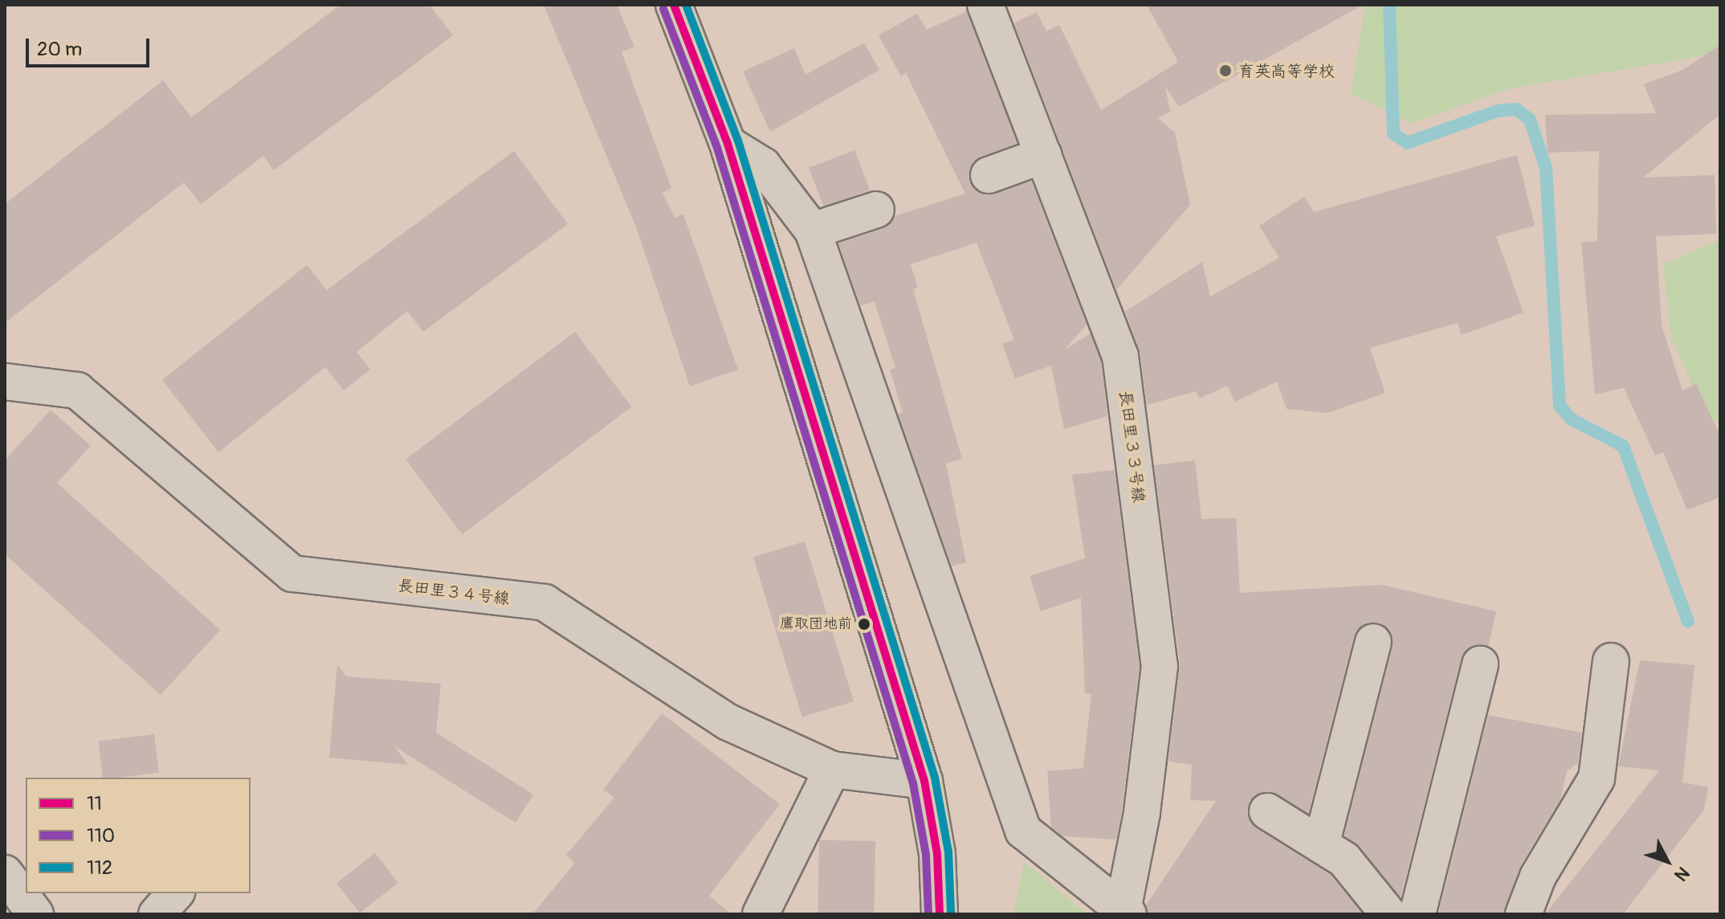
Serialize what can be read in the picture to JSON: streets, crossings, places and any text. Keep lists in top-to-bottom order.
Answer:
{
  "streets": {
    "street": ["長田里３３号線", "長田里３４号線"]
  },
  "places": ["育英高等学校", "鷹取団地前"],
  "lines": ["transit line 11", "transit line 112", "transit line 110"],
  "legend": ["11", "110", "112"],
  "scale_bar": "20 m",
  "north": "bottom right"
}
